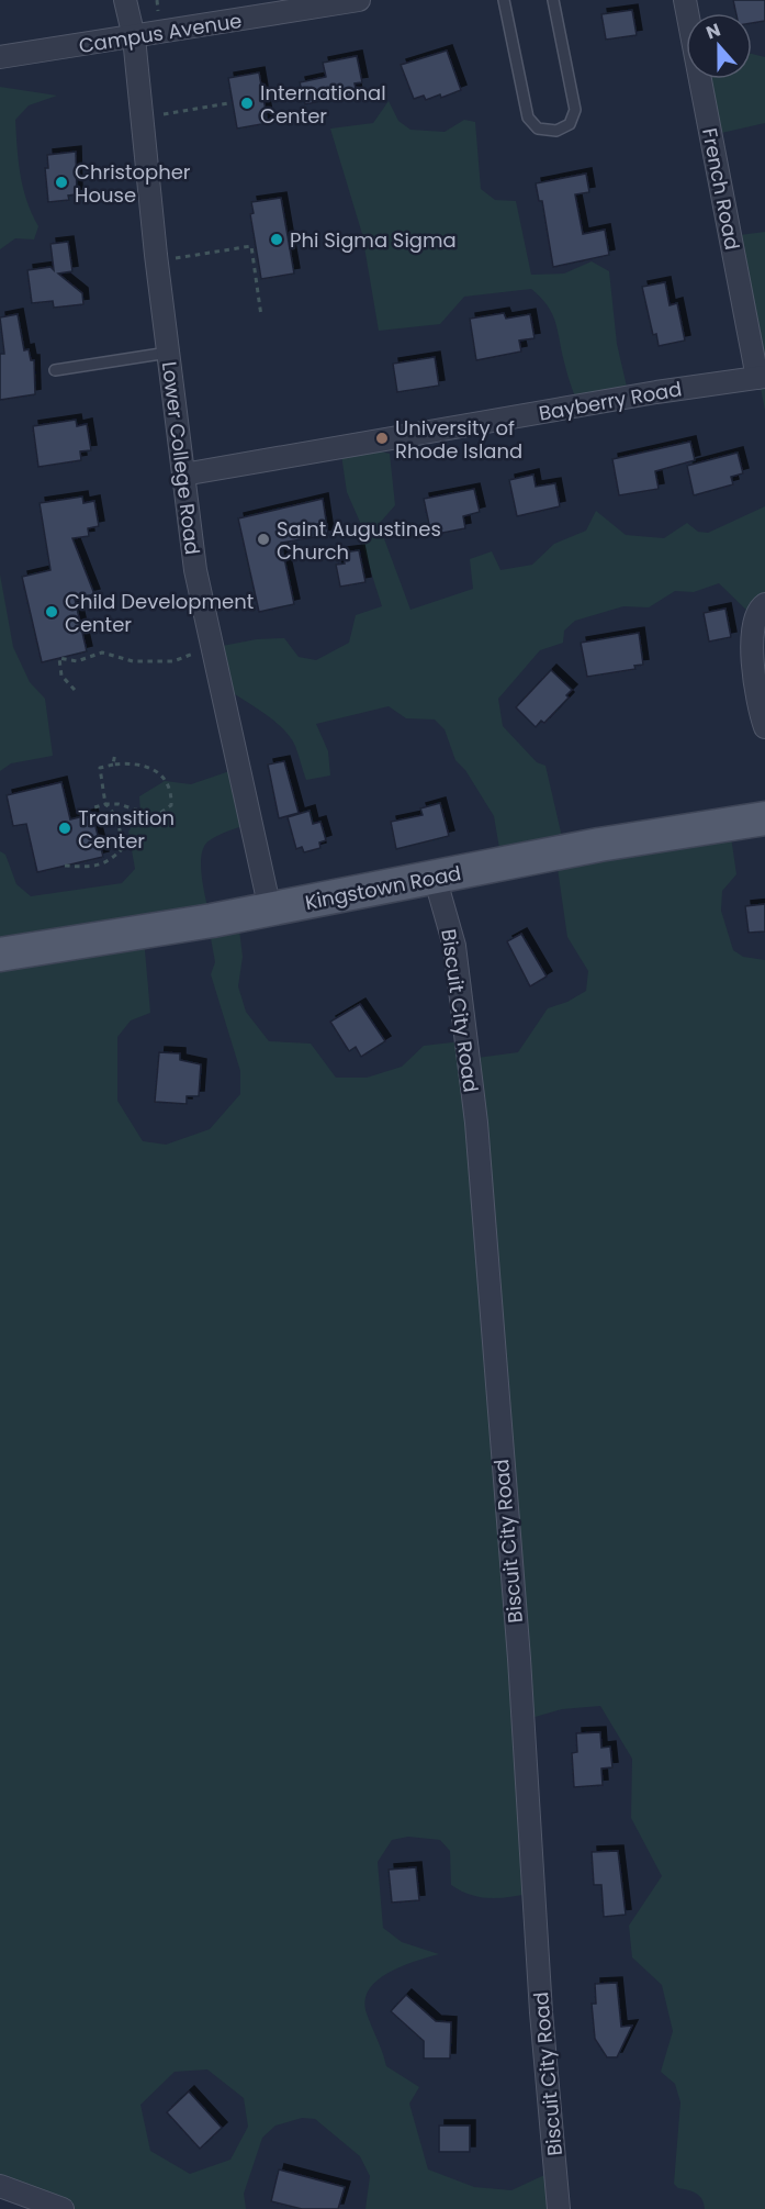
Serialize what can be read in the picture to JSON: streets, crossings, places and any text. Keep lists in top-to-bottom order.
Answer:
{
  "streets": {
    "main road": ["Kingstown Road"],
    "street": [
      "Campus Avenue",
      "French Road",
      "Bayberry Road",
      "Lower College Road",
      "Biscuit City Road"
    ]
  },
  "crossings": [
    ["Campus Avenue", "Lower College Road"],
    ["French Road", "Bayberry Road"],
    ["Bayberry Road", "Lower College Road"],
    ["Lower College Road", "Kingstown Road"],
    ["Kingstown Road", "Biscuit City Road"]
  ],
  "places": [
    "International Center",
    "Christopher House",
    "Phi Sigma Sigma",
    "University of Rhode Island",
    "Saint Augustines Church",
    "Child Development Center",
    "Transition Center"
  ],
  "north": "top"
}
